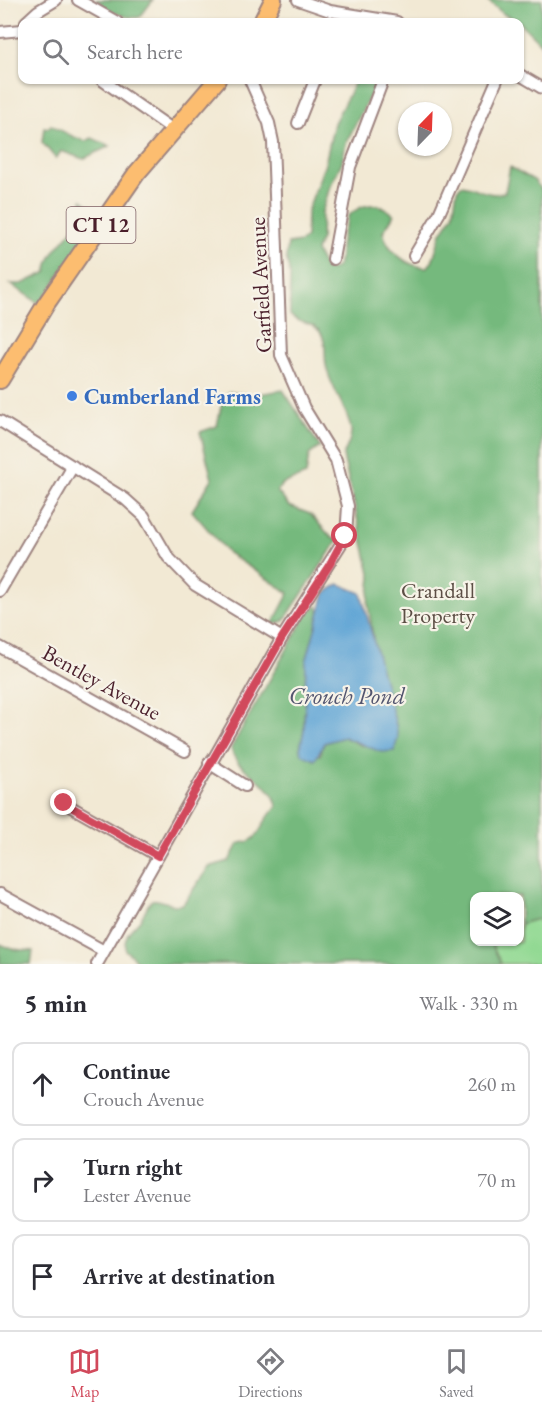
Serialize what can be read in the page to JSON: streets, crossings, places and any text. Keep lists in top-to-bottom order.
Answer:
{
  "streets": {
    "highway": ["CT 12"],
    "street": ["Garfield Avenue", "Bentley Avenue"]
  },
  "water": ["Crouch Pond"],
  "parks": ["Crandall Property"],
  "places": ["Cumberland Farms"],
  "north": "top right",
  "page": {
    "search": "Search here",
    "heading": ["5 min", "Walk · 330 m"],
    "list": [
      ["Continue", "Crouch Avenue", "260 m"],
      ["Turn right", "Lester Avenue", "70 m"],
      "Arrive at destination"
    ],
    "nav": ["Map", "Directions", "Saved"]
  }
}
